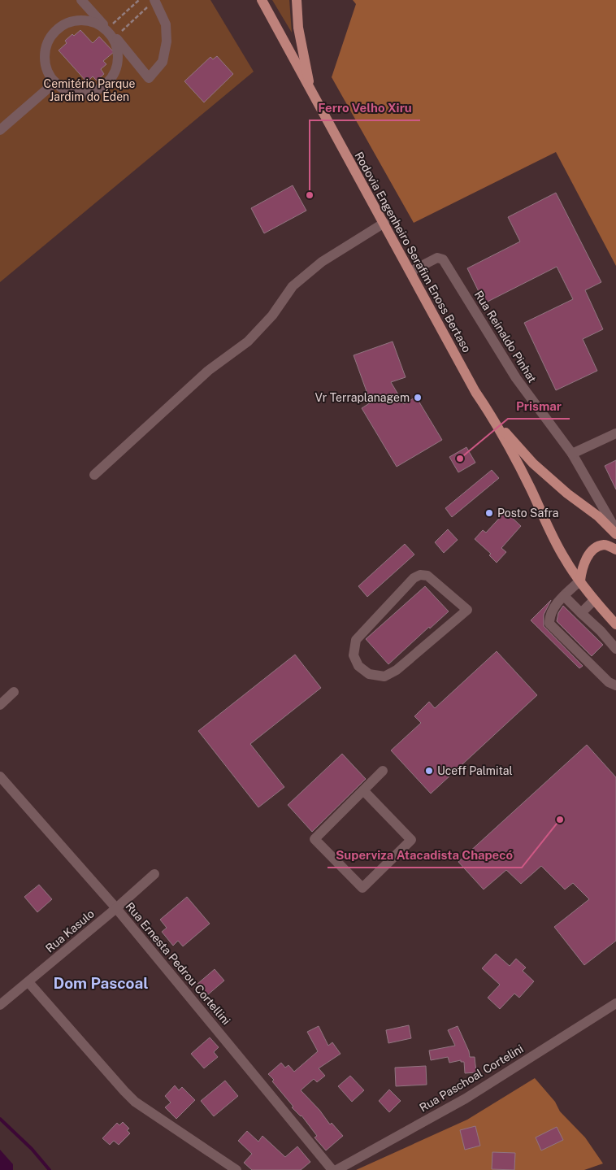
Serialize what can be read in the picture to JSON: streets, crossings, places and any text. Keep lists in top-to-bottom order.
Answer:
{
  "streets": {
    "main road": ["Rodovia Engenheiro Serafim Enoss Bertaso"],
    "street": [
      "Rua Reinaldo Pinhat",
      "Rua Kasulo",
      "Rua Ernesta Pedrou Cortellini",
      "Rua Paschoal Cortelini"
    ]
  },
  "crossings": [
    ["Rodovia Engenheiro Serafim Enoss Bertaso", "Rua Reinaldo Pinhat"],
    ["Rua Kasulo", "Rua Ernesta Pedrou Cortellini"]
  ],
  "districts": ["Dom Pascoal"],
  "parks": ["Cemitério Parque Jardim do Éden"],
  "places": [
    "Ferro Velho Xiru",
    "Vr Terraplanagem",
    "Prismar",
    "Posto Safra",
    "Uceff Palmital",
    "Superviza Atacadista Chapecó"
  ]
}
